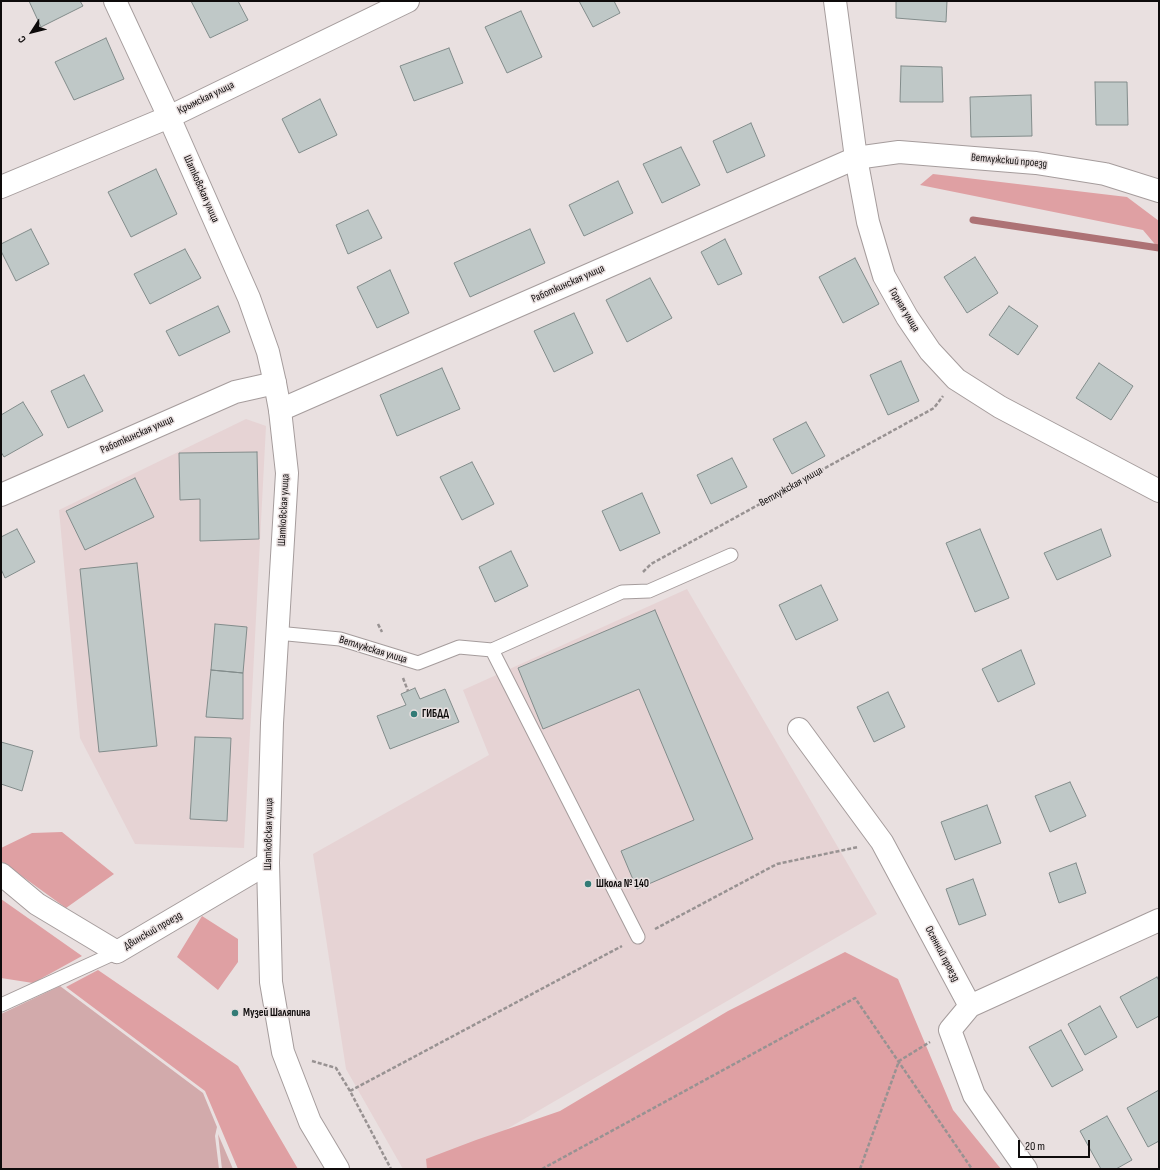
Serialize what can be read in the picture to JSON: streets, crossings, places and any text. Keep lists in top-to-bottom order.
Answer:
{
  "streets": {
    "street": [
      "Крымская улица",
      "Ветлужский проезд",
      "Шатковская улица",
      "Работкинская улица",
      "Горная улица",
      "Двинский проезд",
      "Осенний проезд"
    ],
    "lane": ["Ветлужская улица"]
  },
  "crossings": [
    ["Крымская улица", "Шатковская улица"],
    ["Ветлужский проезд", "Работкинская улица"],
    ["Ветлужский проезд", "Горная улица"],
    ["Шатковская улица", "Работкинская улица"],
    ["Шатковская улица", "Ветлужская улица"],
    ["Шатковская улица", "Двинский проезд"],
    ["Работкинская улица", "Горная улица"],
    ["Горная улица", "Ветлужская улица"]
  ],
  "places": ["ГИБДД", "Школа № 140", "Музей Шаляпина"],
  "scale_bar": "20 m",
  "north": "bottom left"
}
